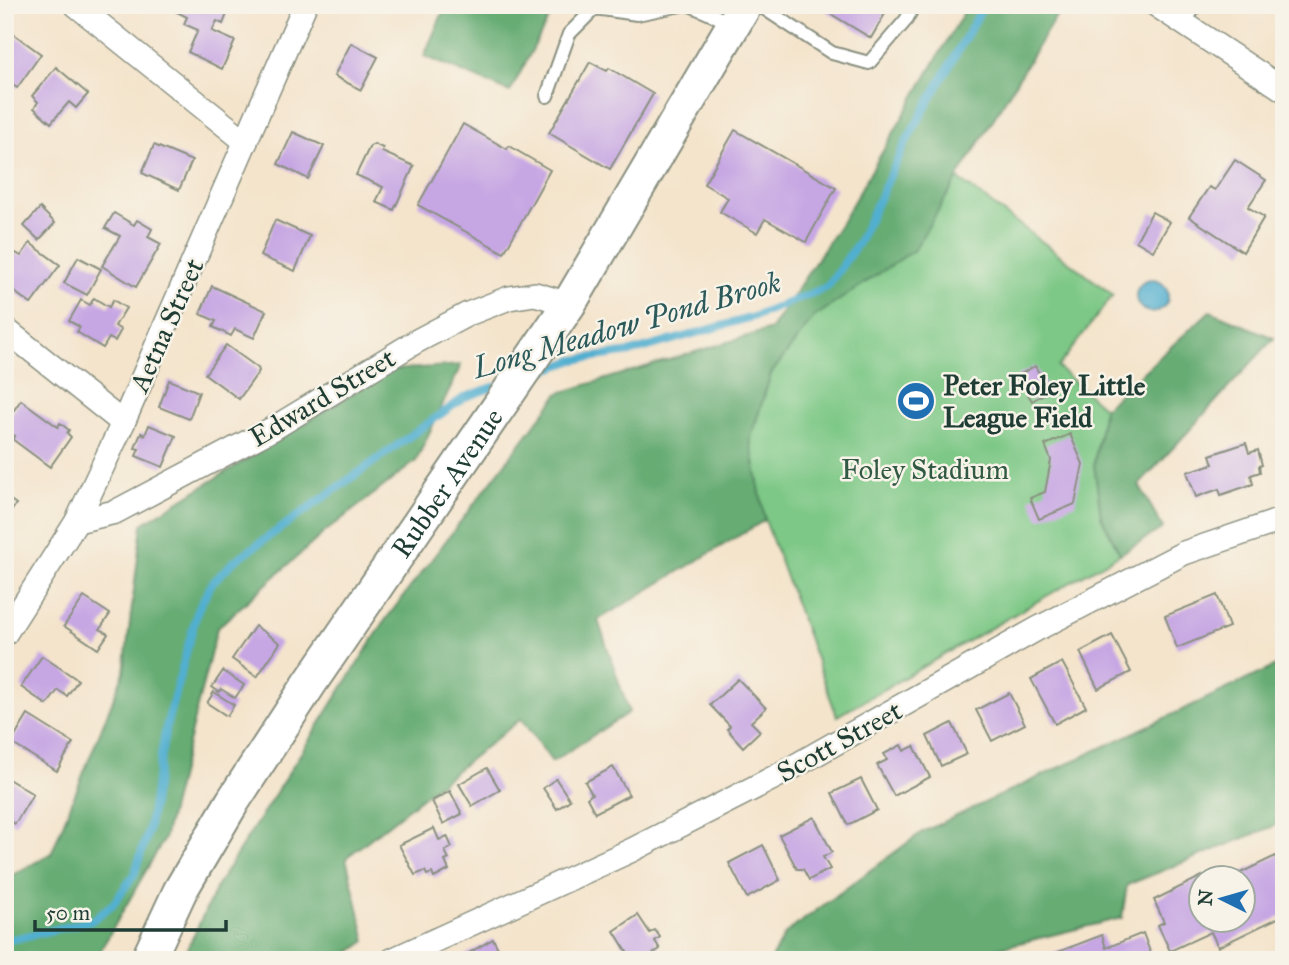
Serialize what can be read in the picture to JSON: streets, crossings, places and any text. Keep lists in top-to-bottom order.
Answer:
{
  "streets": {
    "street": [
      "Aetna Street",
      "Edward Street",
      "Rubber Avenue",
      "Scott Street"
    ]
  },
  "crossings": [
    ["Aetna Street", "Edward Street"],
    ["Edward Street", "Rubber Avenue"]
  ],
  "water": ["Long Meadow Pond Brook"],
  "parks": ["Foley Stadium"],
  "places": {
    "sports": ["Peter Foley Little League Field"]
  },
  "scale_bar": "50 m",
  "north": "left"
}
